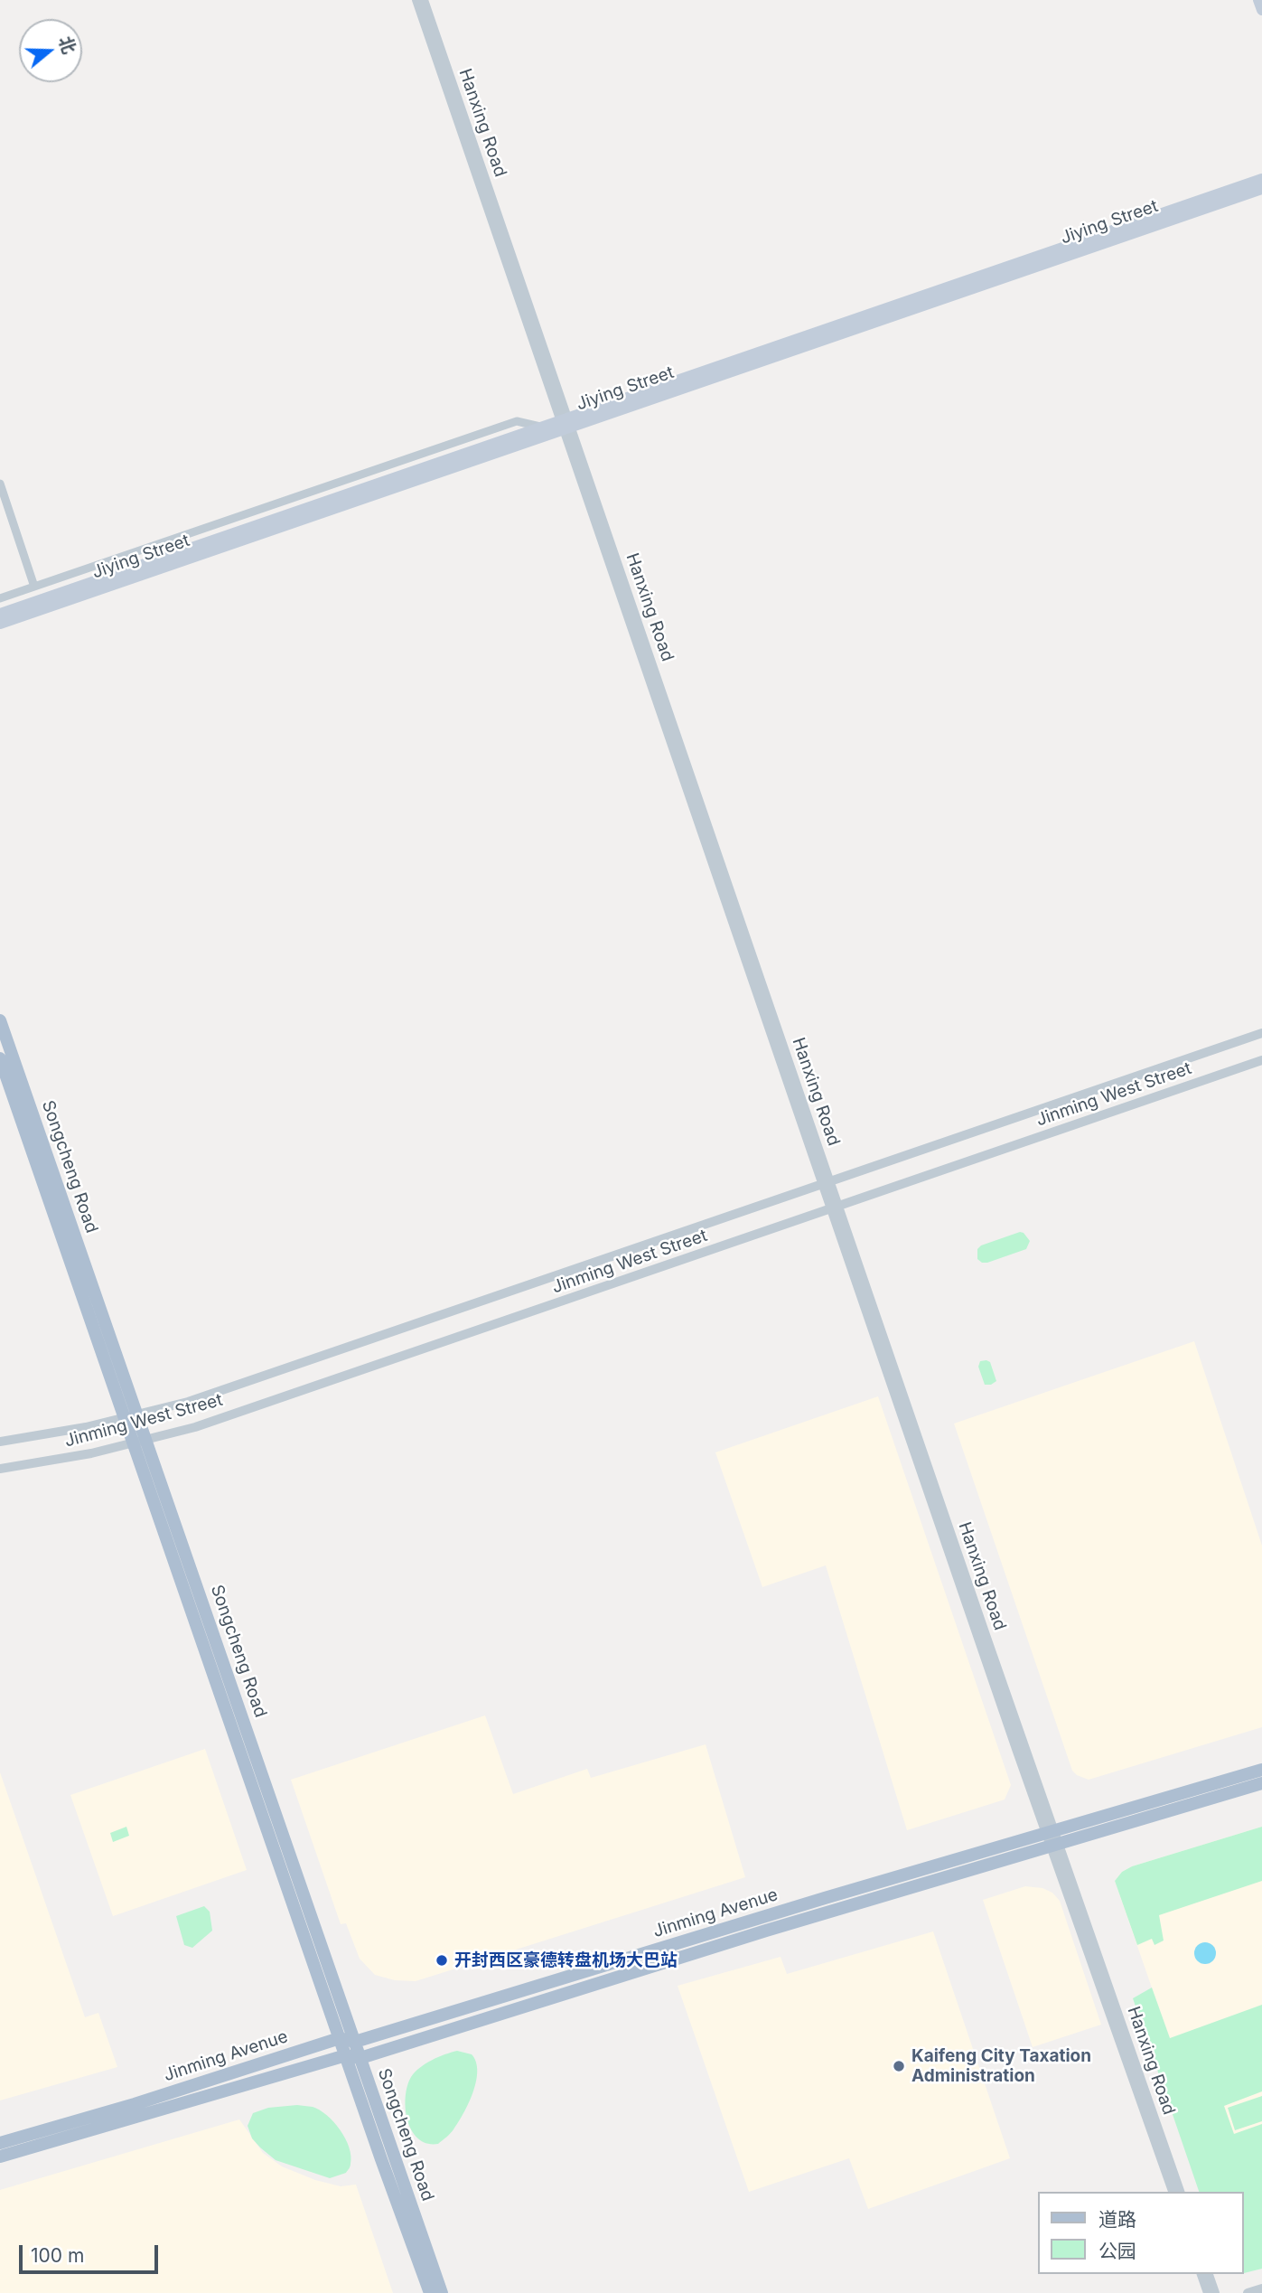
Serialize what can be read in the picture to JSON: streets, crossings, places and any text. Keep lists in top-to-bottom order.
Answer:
{
  "streets": {
    "main road": ["Jiying Street", "Songcheng Road", "Jinming Avenue"],
    "street": ["Hanxing Road", "Jinming West Street"]
  },
  "crossings": [
    ["Hanxing Road", "Jiying Street"],
    ["Hanxing Road", "Jinming West Street"],
    ["Hanxing Road", "Jinming Avenue"],
    ["Jinming West Street", "Songcheng Road"],
    ["Songcheng Road", "Jinming Avenue"]
  ],
  "places": ["开封西区豪德转盘机场大巴站", "Kaifeng City Taxation Administration"],
  "legend": ["道路", "公园"],
  "scale_bar": "100 m",
  "north": "right"
}
